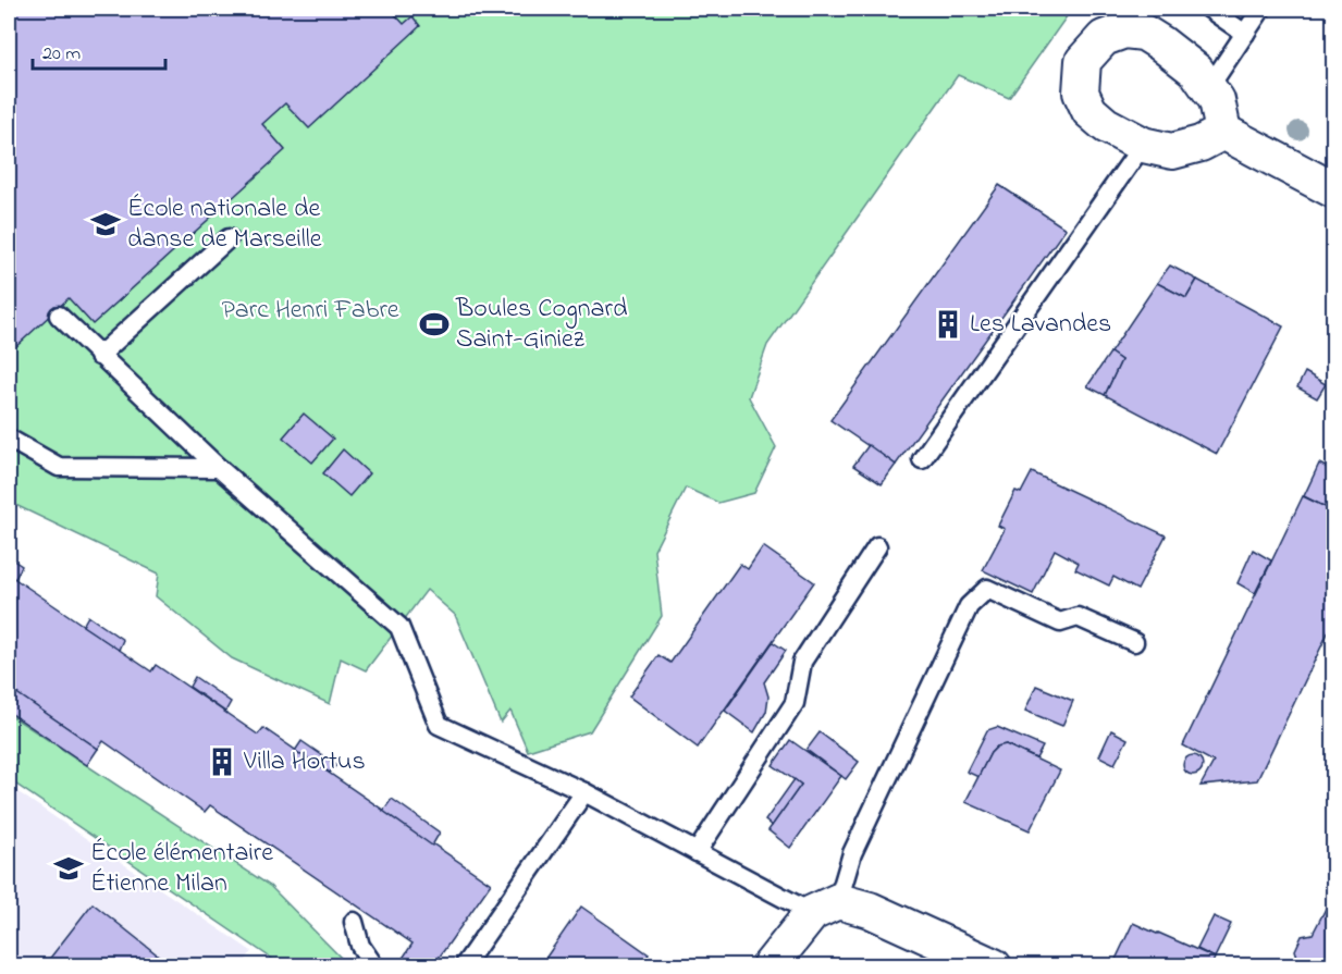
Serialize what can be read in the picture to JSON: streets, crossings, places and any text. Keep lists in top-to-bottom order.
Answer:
{
  "parks": ["Parc Henri Fabre"],
  "places": {
    "school or university": ["École nationale de danse de Marseille", "École élémentaire Étienne Milan"],
    "sports": ["Boules Cognard Saint-Giniez"],
    "building": ["Les Lavandes", "Villa Hortus"]
  },
  "scale_bar": "20 m"
}
